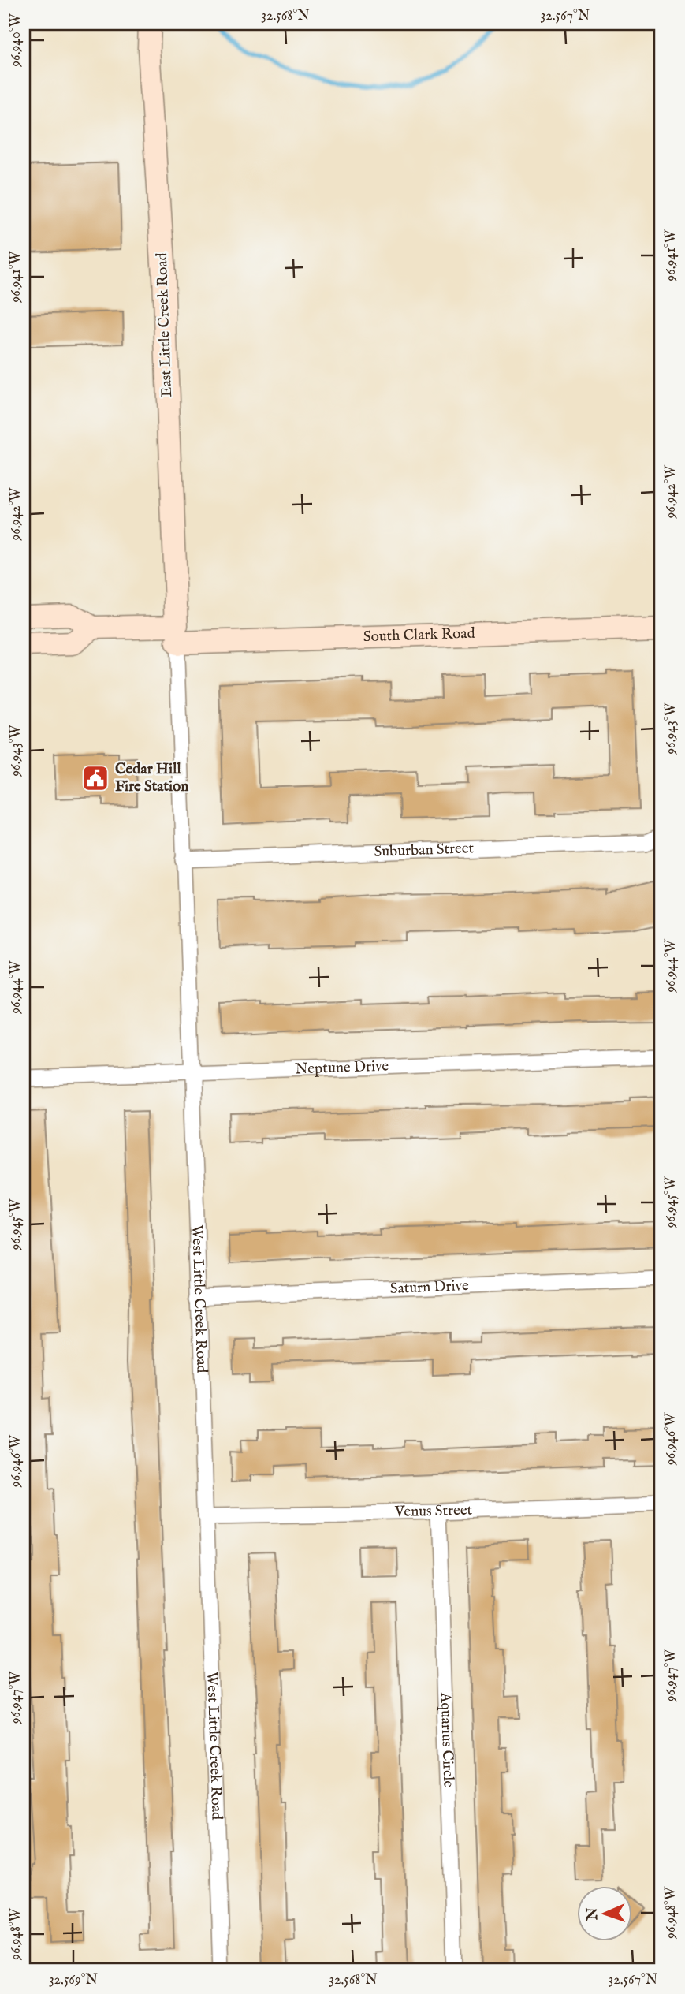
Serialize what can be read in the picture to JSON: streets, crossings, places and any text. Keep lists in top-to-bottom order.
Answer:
{
  "streets": {
    "street": [
      "East Little Creek Road",
      "South Clark Road",
      "Suburban Street",
      "Neptune Drive",
      "Saturn Drive",
      "West Little Creek Road",
      "Venus Street",
      "Aquarius Circle"
    ]
  },
  "crossings": [
    ["East Little Creek Road", "South Clark Road"],
    ["East Little Creek Road", "West Little Creek Road"],
    ["South Clark Road", "West Little Creek Road"],
    ["Suburban Street", "West Little Creek Road"],
    ["Neptune Drive", "West Little Creek Road"],
    ["Saturn Drive", "West Little Creek Road"],
    ["West Little Creek Road", "Venus Street"],
    ["Venus Street", "Aquarius Circle"]
  ],
  "places": {
    "public building": ["Cedar Hill Fire Station"]
  },
  "north": "left",
  "coordinates": [
    "32.568°N",
    "32.567°N",
    "96.940°W",
    "96.941°W",
    "96.942°W",
    "96.943°W",
    "96.944°W",
    "96.945°W",
    "96.946°W",
    "96.947°W",
    "96.948°W",
    "32.569°N"
  ]
}
